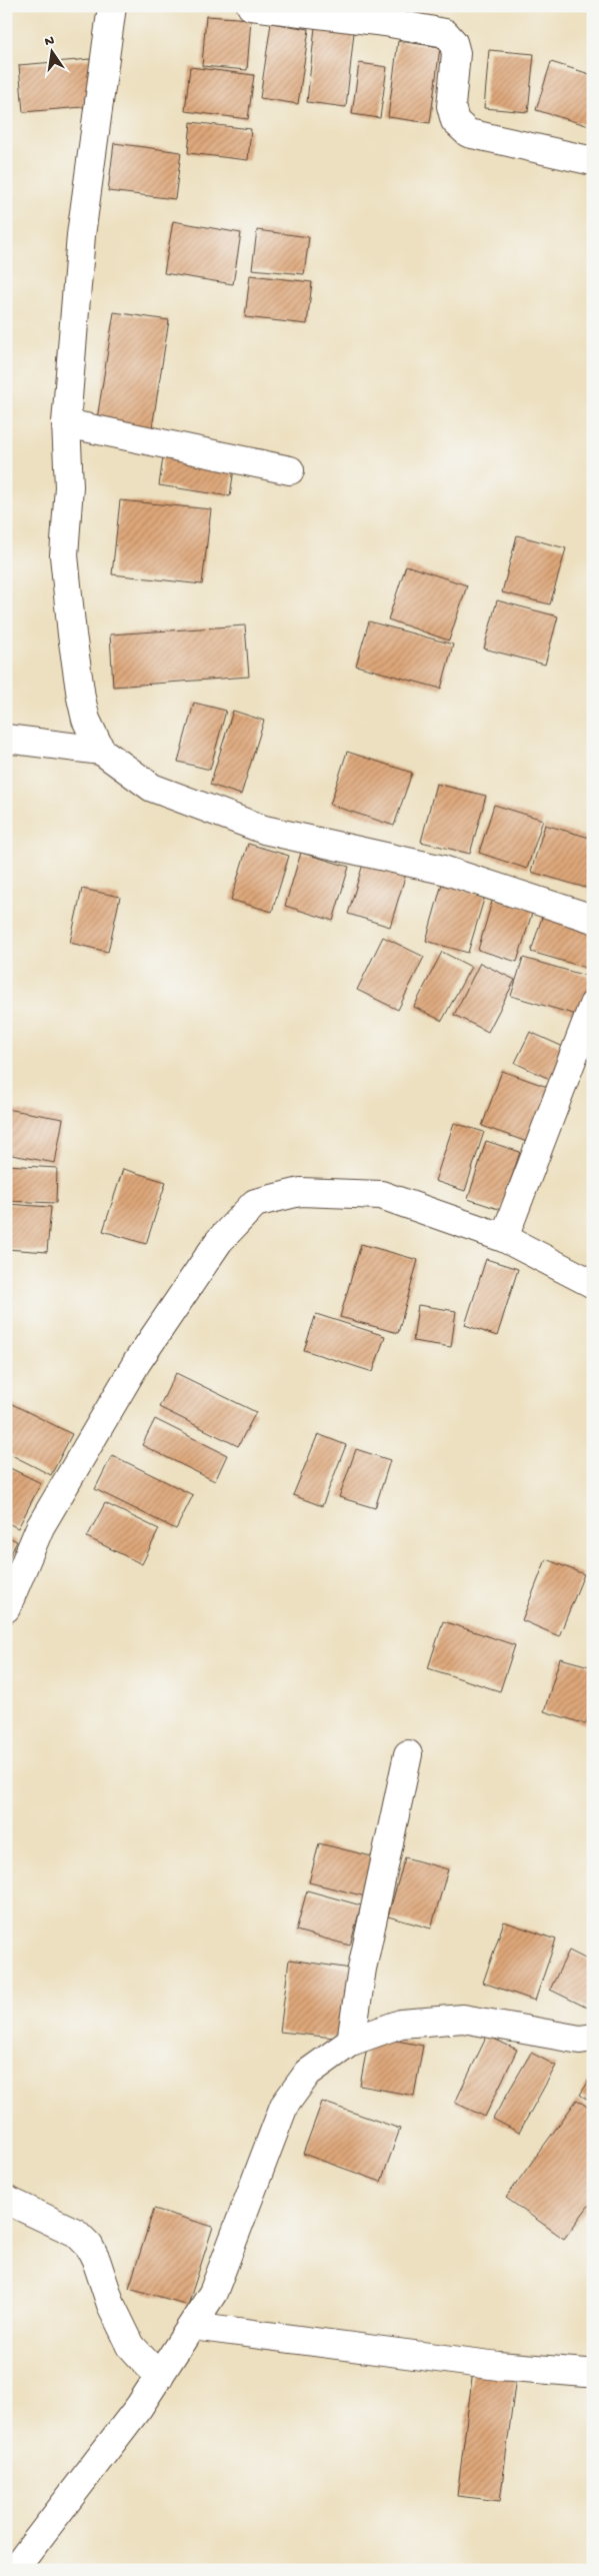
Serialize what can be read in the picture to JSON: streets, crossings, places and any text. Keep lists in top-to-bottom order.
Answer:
{
  "north": "top"
}
